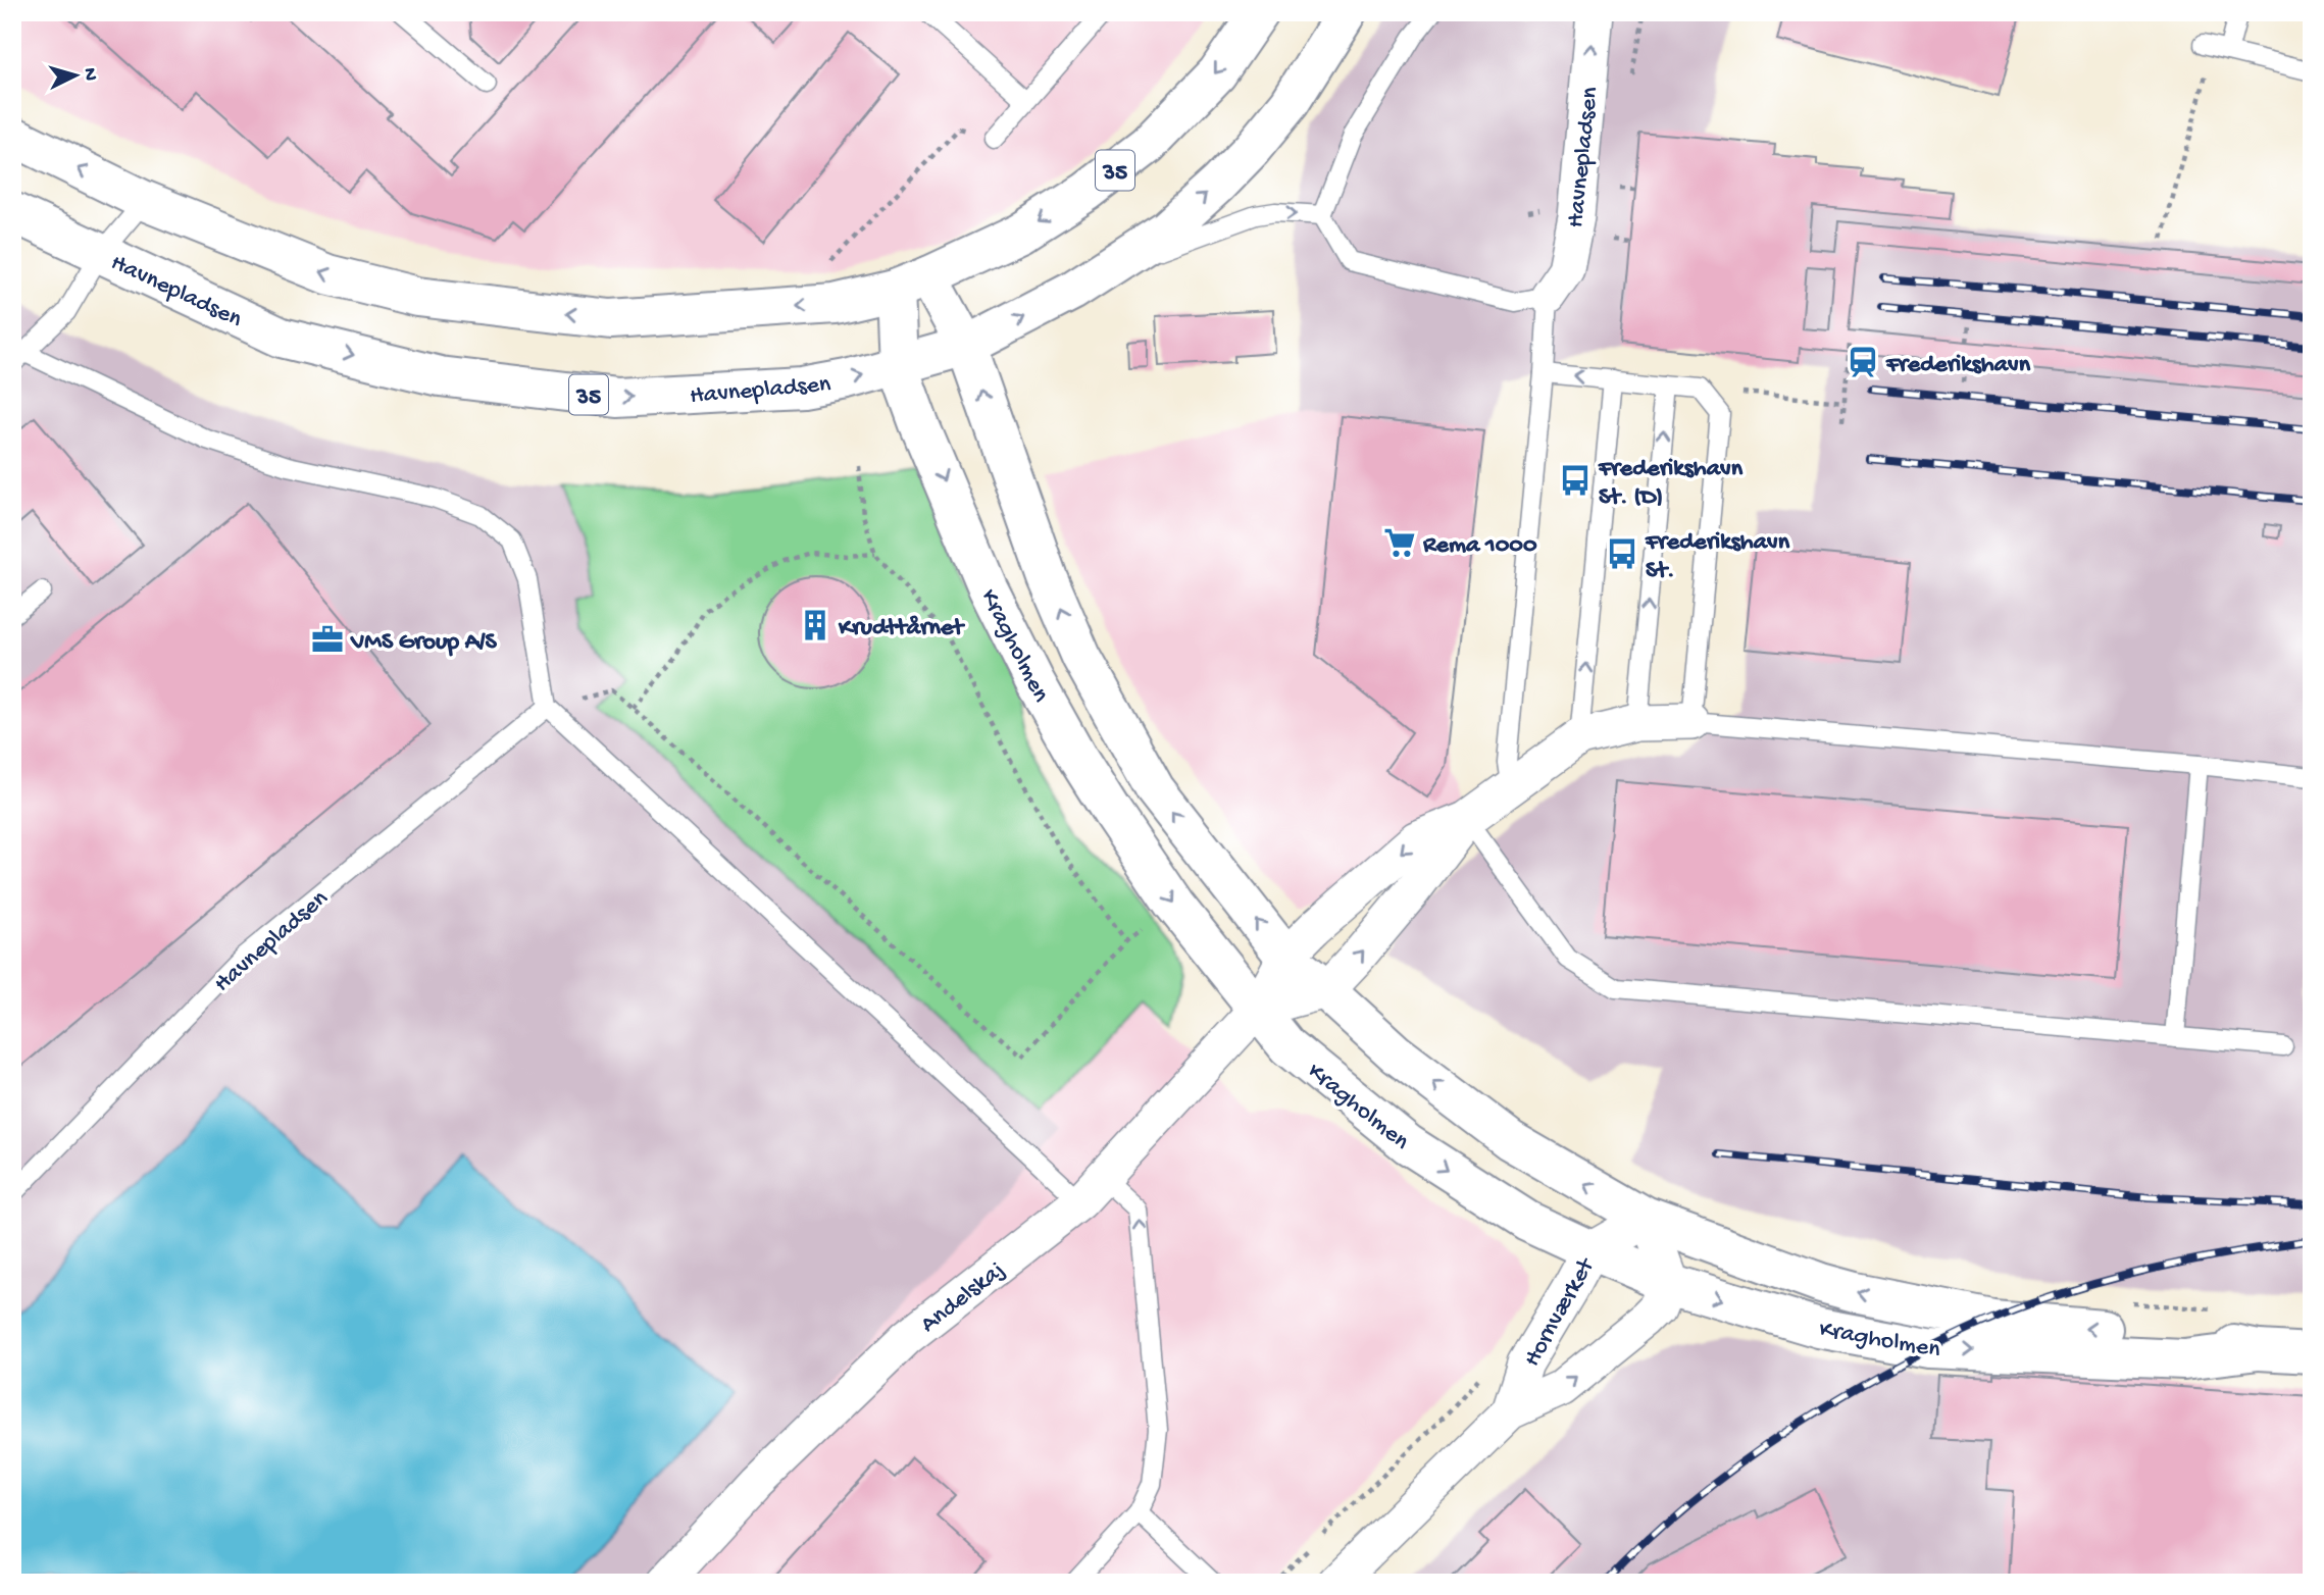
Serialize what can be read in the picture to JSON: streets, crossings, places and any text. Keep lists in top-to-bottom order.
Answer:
{
  "streets": {
    "street": [
      "Havnepladsen",
      "35",
      "Kragholmen",
      "Andelskaj",
      "Hornværket"
    ]
  },
  "crossings": [
    ["Havnepladsen", "35"],
    ["Havnepladsen", "Kragholmen"],
    ["35", "Kragholmen"],
    ["Kragholmen", "Andelskaj"],
    ["Kragholmen", "Hornværket"]
  ],
  "one_way": ["Havnepladsen"],
  "places": {
    "station": ["Frederikshavn"],
    "bus stop": ["Frederikshavn St. (D)", "Frederikshavn St."],
    "supermarket": ["Rema 1000"],
    "building": ["Krudttårnet"],
    "office": ["VMS Group A/S"]
  },
  "north": "right"
}
